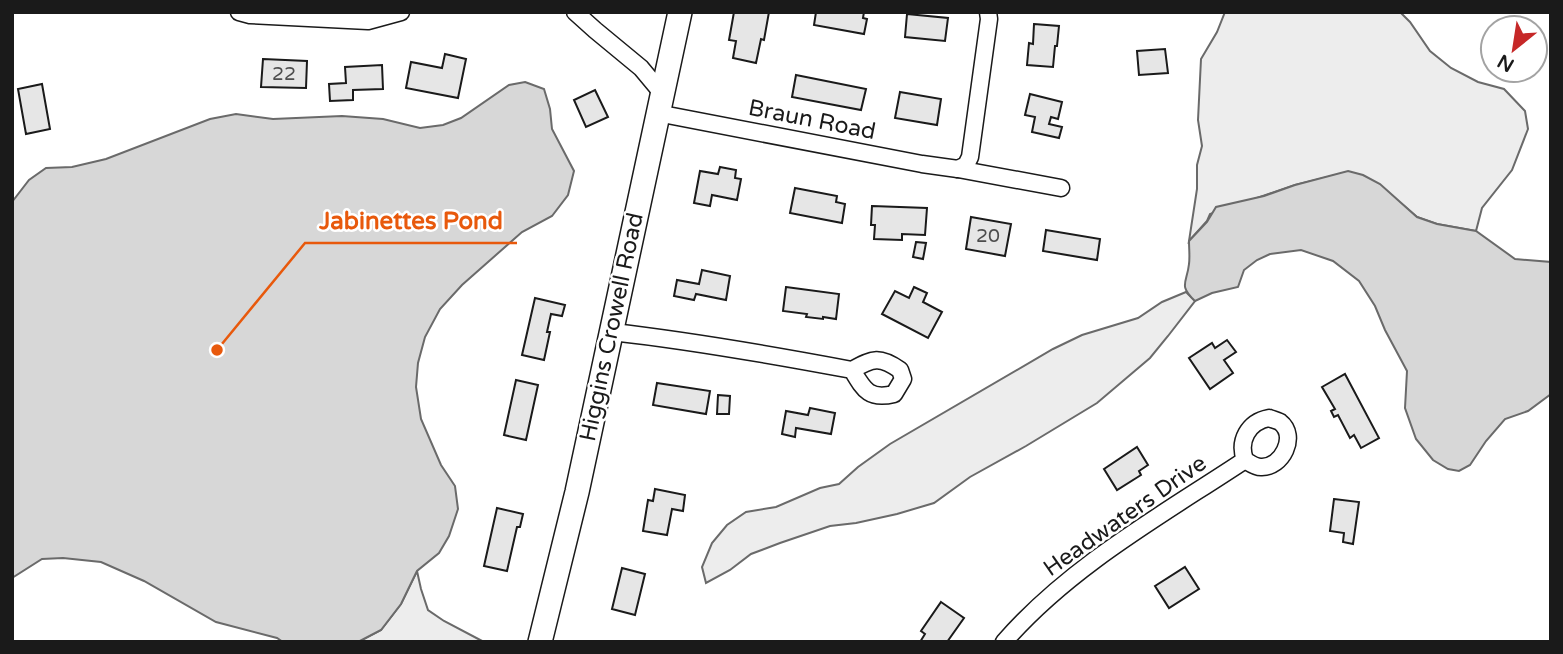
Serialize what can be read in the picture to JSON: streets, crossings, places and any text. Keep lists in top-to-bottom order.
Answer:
{
  "streets": {
    "main road": ["Higgins Crowell Road"],
    "street": ["Braun Road", "Headwaters Drive"]
  },
  "crossings": [
    ["Braun Road", "Higgins Crowell Road"]
  ],
  "places": ["Jabinettes Pond"],
  "house_numbers": ["22", "20"],
  "north": "bottom left"
}
